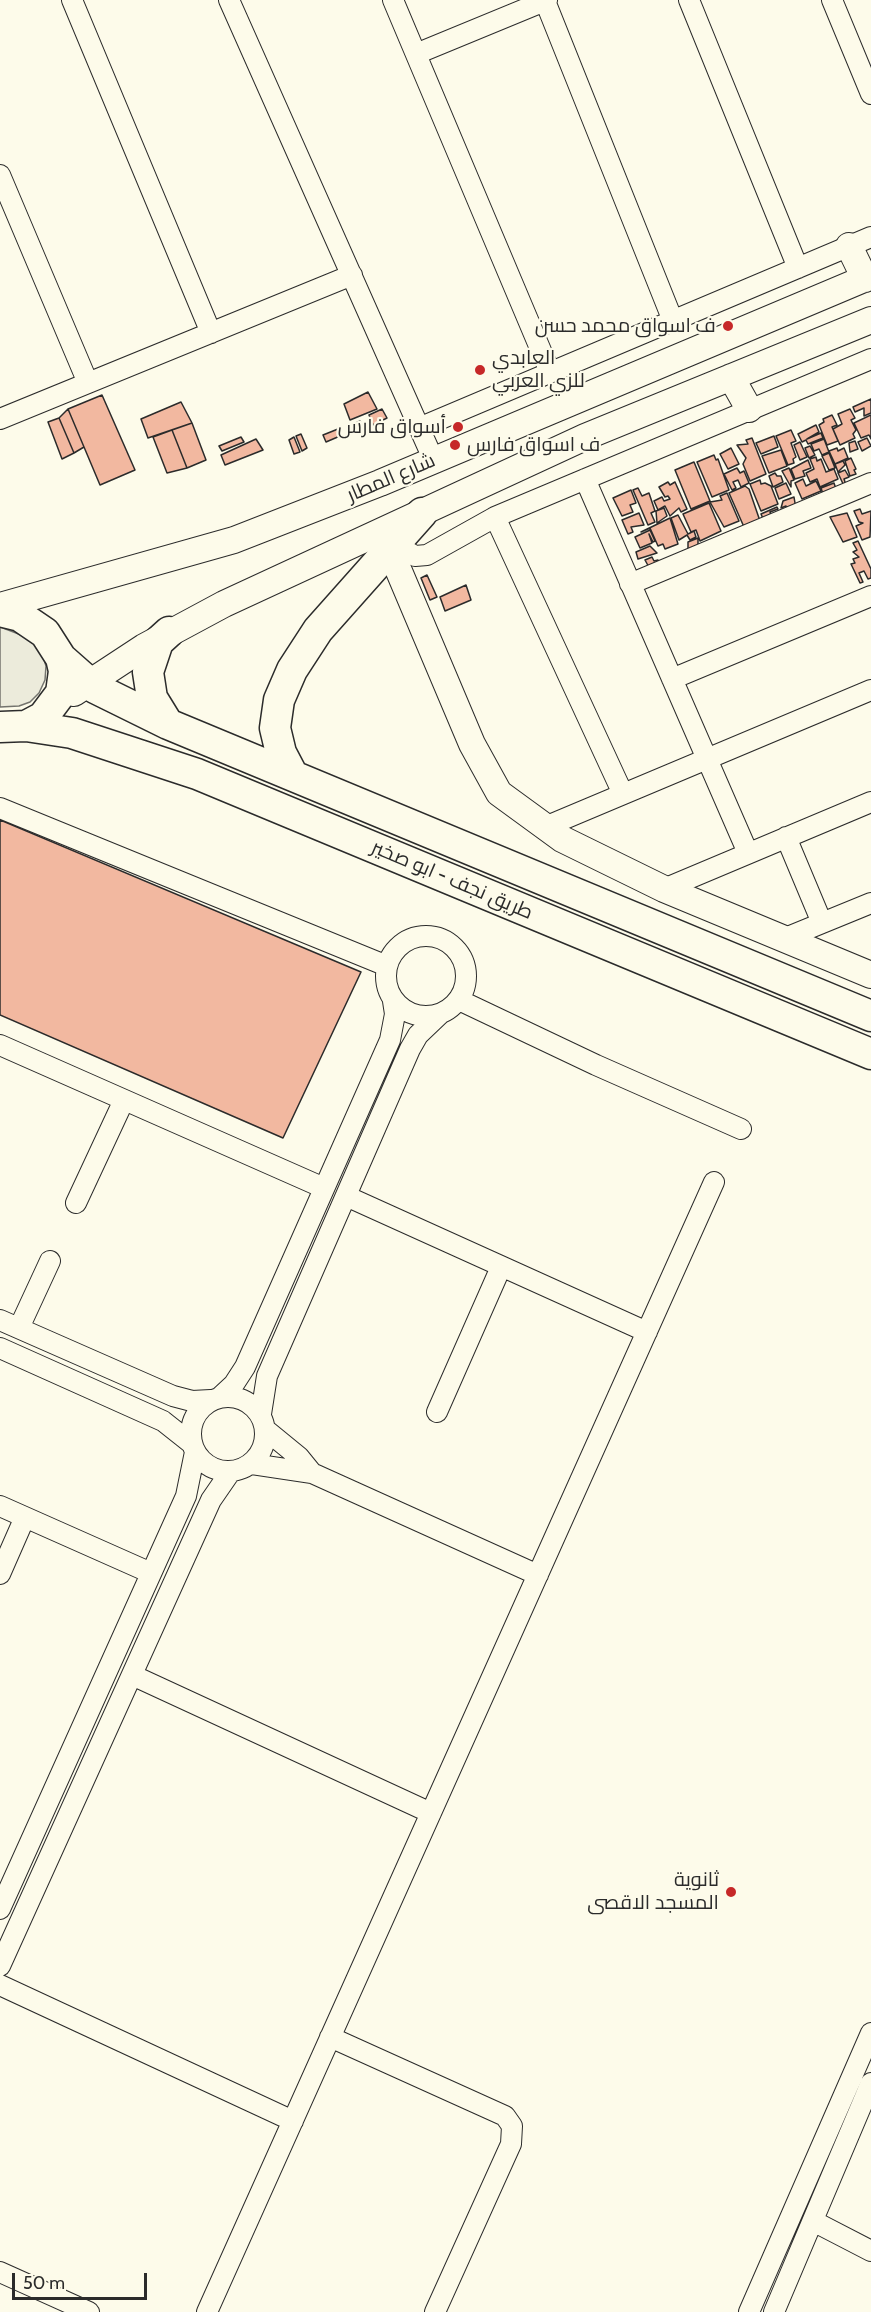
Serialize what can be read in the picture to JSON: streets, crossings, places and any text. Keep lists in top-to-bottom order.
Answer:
{
  "streets": {
    "highway": ["طريق نجف - ابو صخير"],
    "main road": ["شارع المطار"]
  },
  "places": [
    "ف اسواق محمد حسن",
    "العابدي للزي العربي",
    "أسواق فارس",
    "ف اسواق فارس",
    "ثانوية المسجد الاقصى"
  ],
  "scale_bar": "50 m"
}
